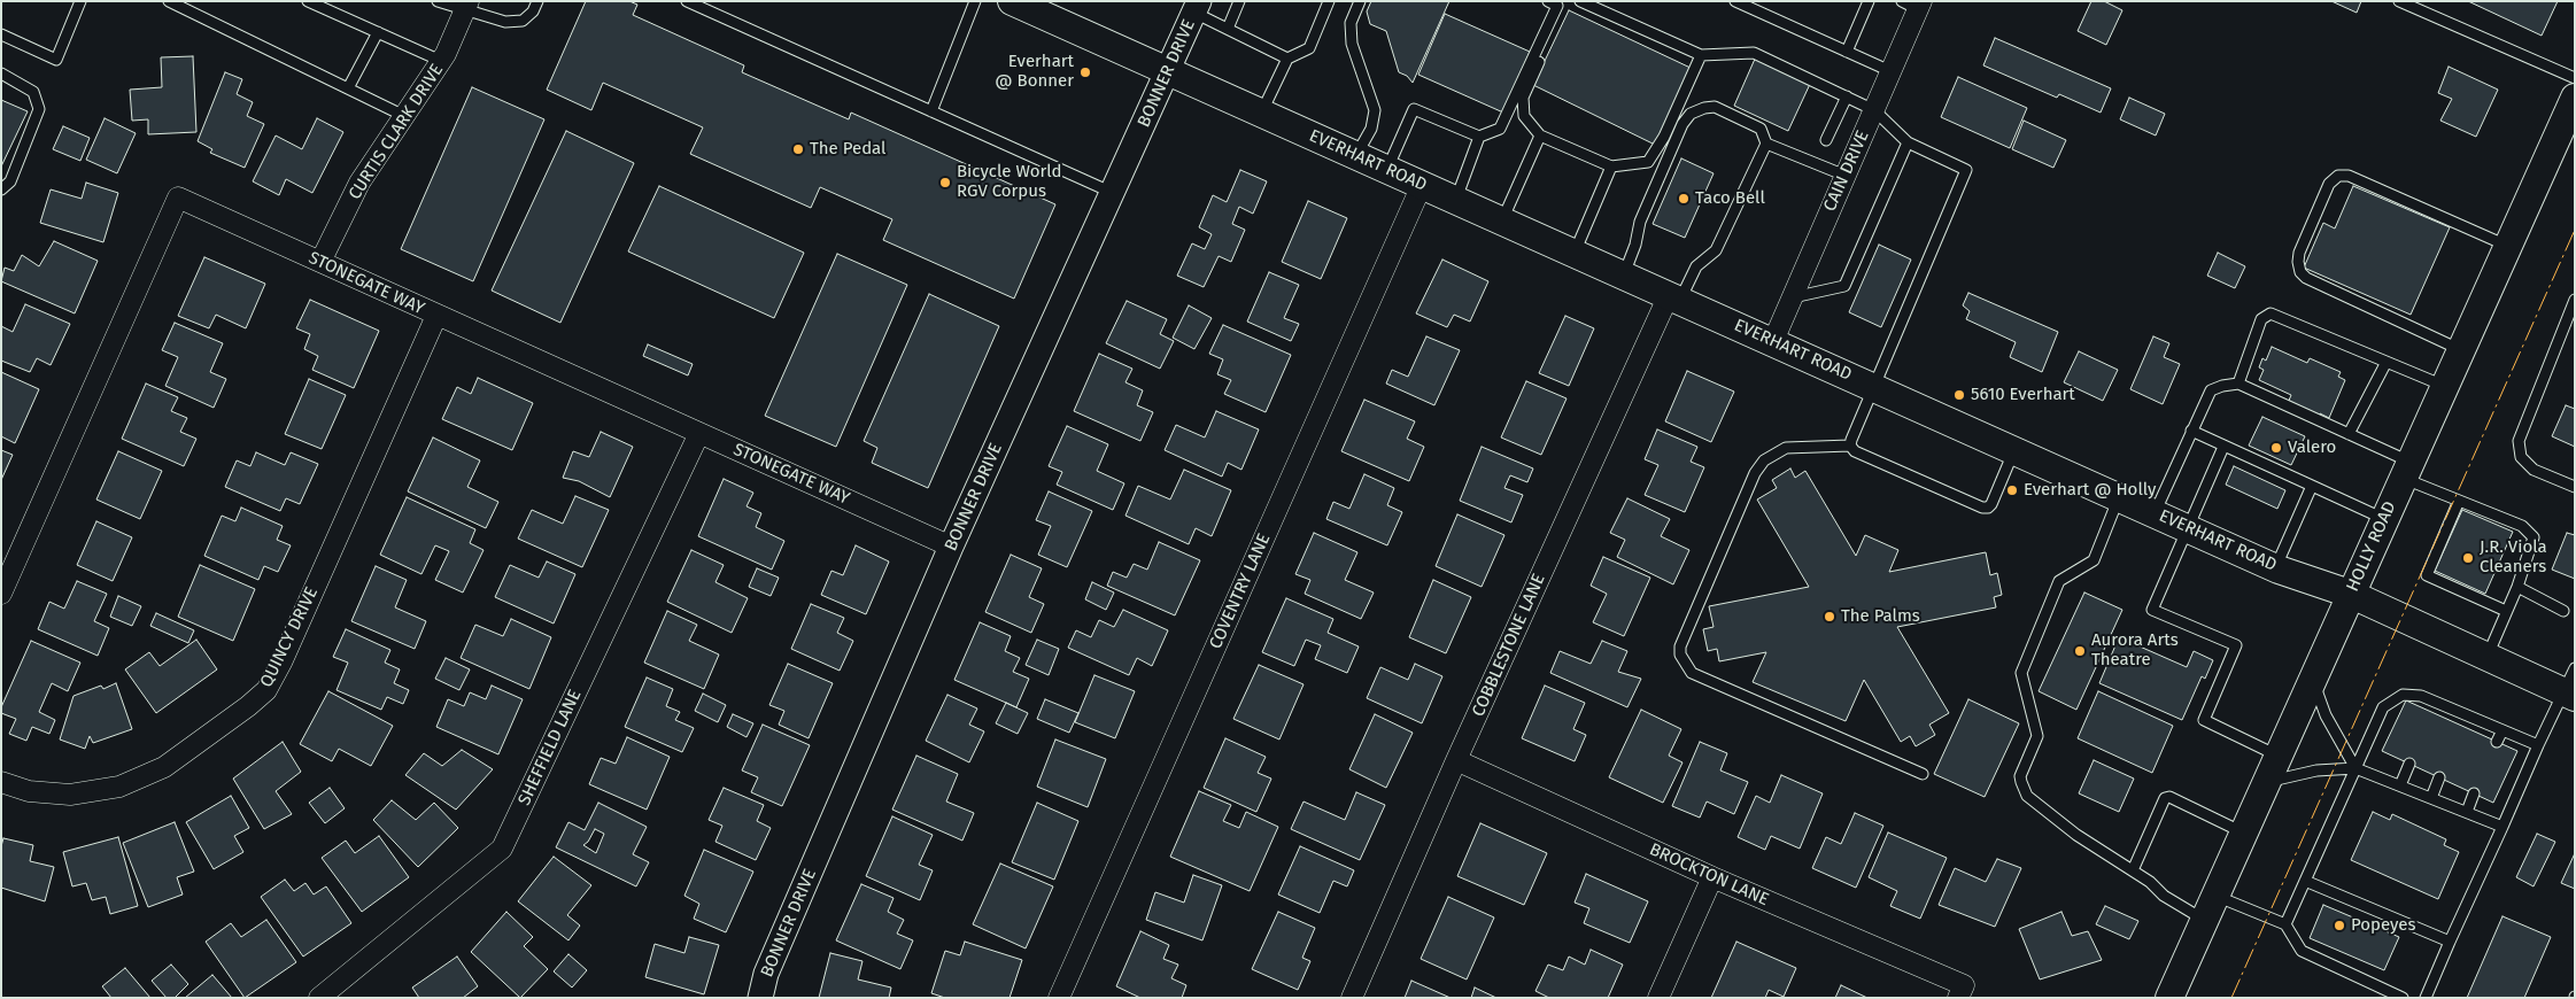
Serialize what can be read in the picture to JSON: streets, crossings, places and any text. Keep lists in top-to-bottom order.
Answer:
{
  "streets": {
    "main road": ["EVERHART ROAD", "HOLLY ROAD"],
    "street": [
      "BONNER DRIVE",
      "CURTIS CLARK DRIVE",
      "CAIN DRIVE",
      "STONEGATE WAY",
      "COVENTRY LANE",
      "QUINCY DRIVE",
      "COBBLESTONE LANE",
      "SHEFFIELD LANE",
      "BROCKTON LANE"
    ]
  },
  "crossings": [
    ["BONNER DRIVE", "EVERHART ROAD"],
    ["BONNER DRIVE", "STONEGATE WAY"],
    ["CURTIS CLARK DRIVE", "STONEGATE WAY"],
    ["EVERHART ROAD", "CAIN DRIVE"],
    ["EVERHART ROAD", "HOLLY ROAD"],
    ["EVERHART ROAD", "COVENTRY LANE"],
    ["EVERHART ROAD", "COBBLESTONE LANE"],
    ["STONEGATE WAY", "QUINCY DRIVE"],
    ["STONEGATE WAY", "SHEFFIELD LANE"],
    ["COBBLESTONE LANE", "BROCKTON LANE"]
  ],
  "places": [
    "Everhart @ Bonner",
    "The Pedal",
    "Bicycle World RGV Corpus",
    "Taco Bell",
    "5610 Everhart",
    "Valero",
    "Everhart @ Holly",
    "J.R. Viola Cleaners",
    "The Palms",
    "Aurora Arts Theatre",
    "Popeyes"
  ]
}
